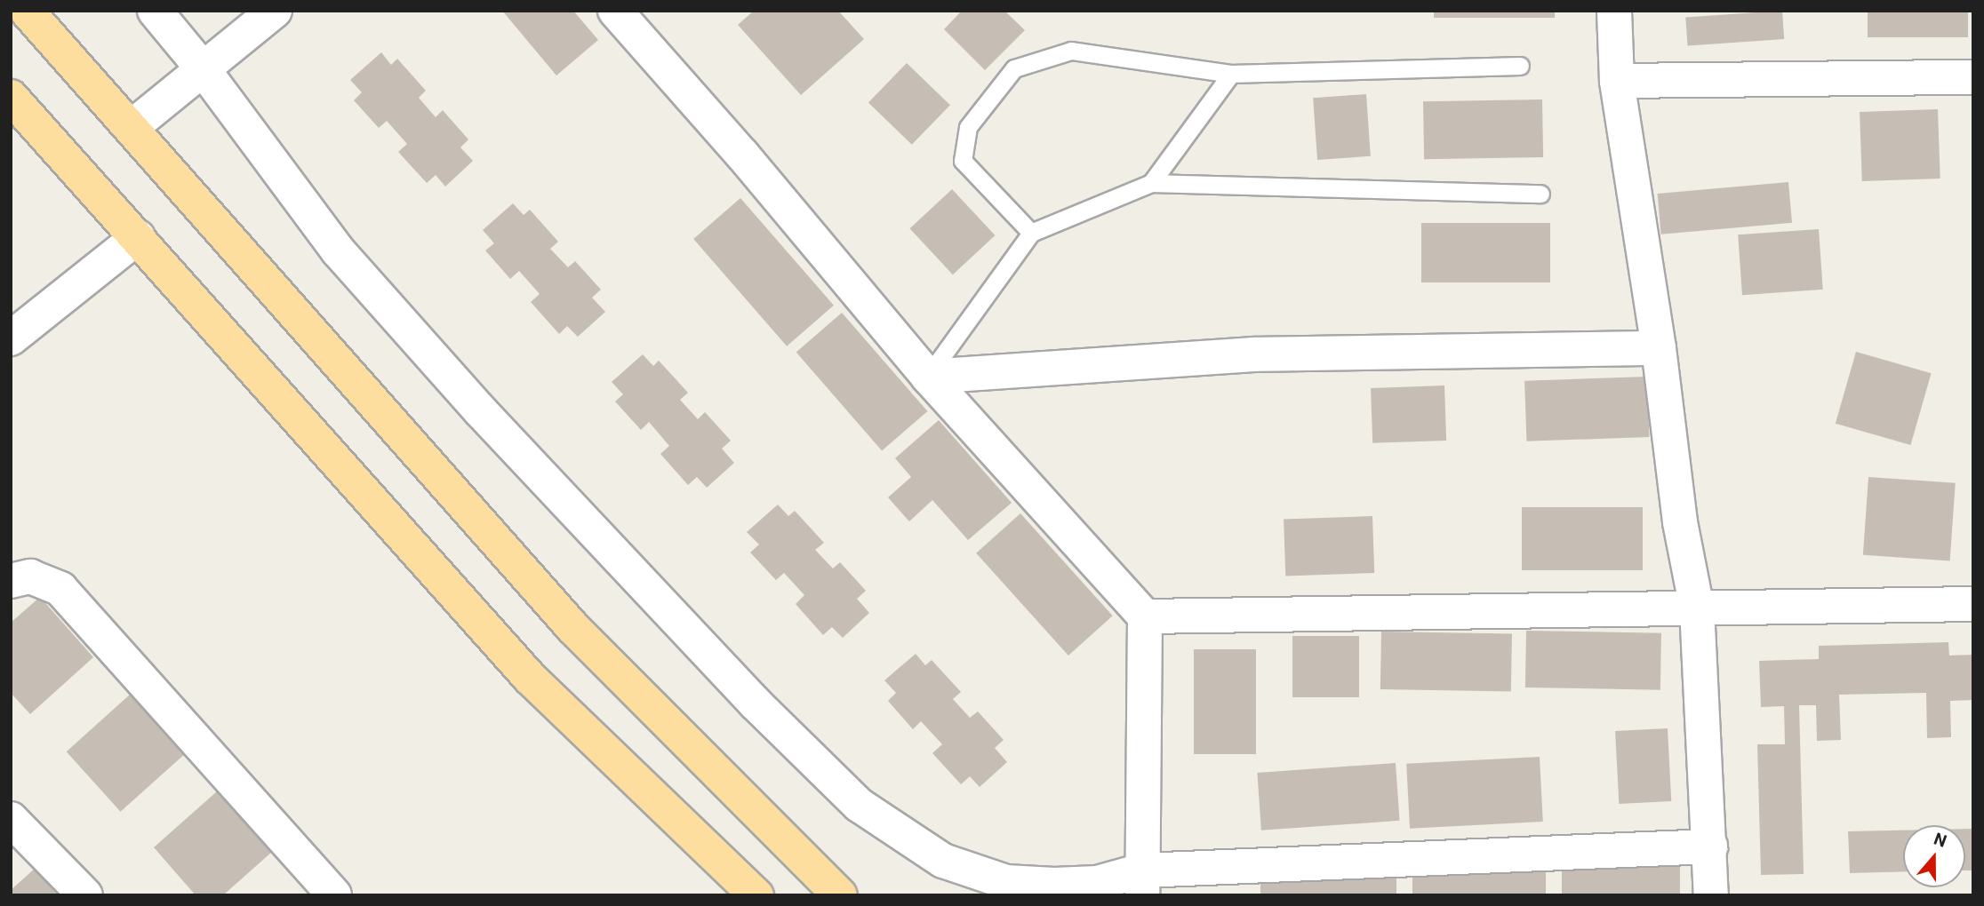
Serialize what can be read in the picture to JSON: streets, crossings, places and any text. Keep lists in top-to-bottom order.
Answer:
{
  "north": "top"
}
